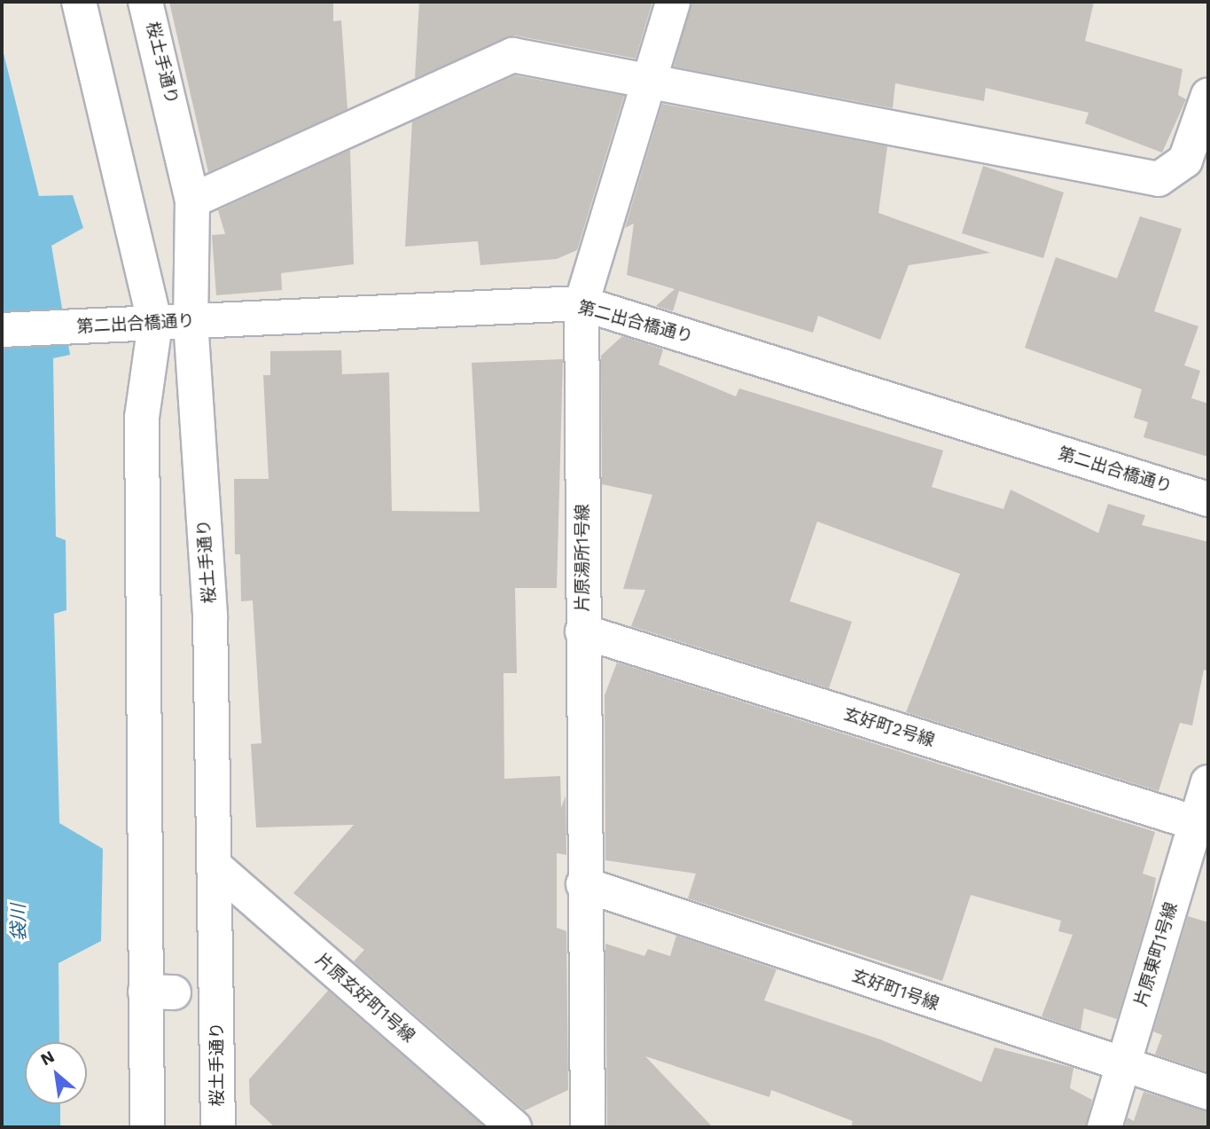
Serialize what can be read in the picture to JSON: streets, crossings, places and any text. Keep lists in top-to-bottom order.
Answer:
{
  "streets": {
    "street": [
      "桜土手通り",
      "第二出合橋通り",
      "片原湯所1号線",
      "玄好町2号線",
      "片原東町1号線",
      "玄好町1号線",
      "片原玄好町1号線"
    ]
  },
  "crossings": [
    ["桜土手通り", "第二出合橋通り"],
    ["桜土手通り", "片原玄好町1号線"],
    ["第二出合橋通り", "片原湯所1号線"],
    ["片原湯所1号線", "玄好町2号線"],
    ["片原湯所1号線", "玄好町1号線"],
    ["玄好町2号線", "片原東町1号線"],
    ["片原東町1号線", "玄好町1号線"]
  ],
  "water": ["袋川"],
  "north": "top left"
}
